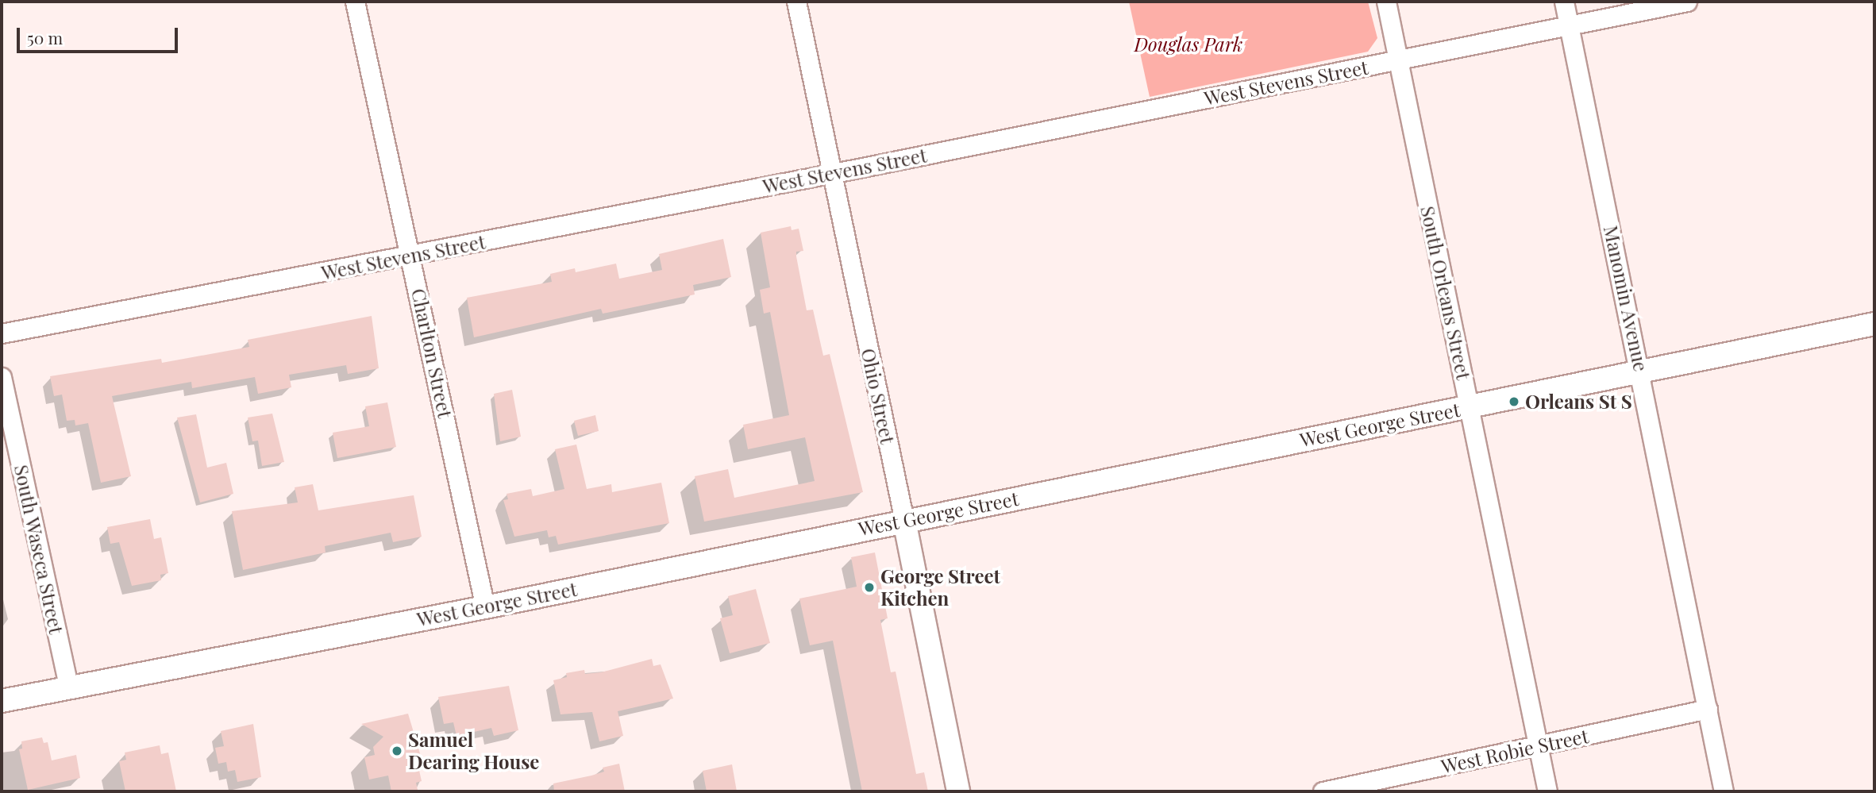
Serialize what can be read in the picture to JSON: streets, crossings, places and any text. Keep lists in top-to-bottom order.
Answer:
{
  "streets": {
    "street": [
      "West Stevens Street",
      "South Orleans Street",
      "Manomin Avenue",
      "Charlton Street",
      "Ohio Street",
      "West George Street",
      "South Waseca Street",
      "West Robie Street"
    ]
  },
  "crossings": [
    ["West Stevens Street", "South Orleans Street"],
    ["West Stevens Street", "Manomin Avenue"],
    ["West Stevens Street", "Charlton Street"],
    ["West Stevens Street", "Ohio Street"],
    ["South Orleans Street", "West George Street"],
    ["South Orleans Street", "West Robie Street"],
    ["Manomin Avenue", "West George Street"],
    ["Manomin Avenue", "West Robie Street"],
    ["Charlton Street", "West George Street"],
    ["Ohio Street", "West George Street"],
    ["West George Street", "South Waseca Street"]
  ],
  "parks": ["Douglas Park"],
  "places": ["Orleans St S", "George Street Kitchen", "Samuel Dearing House"],
  "scale_bar": "50 m"
}
